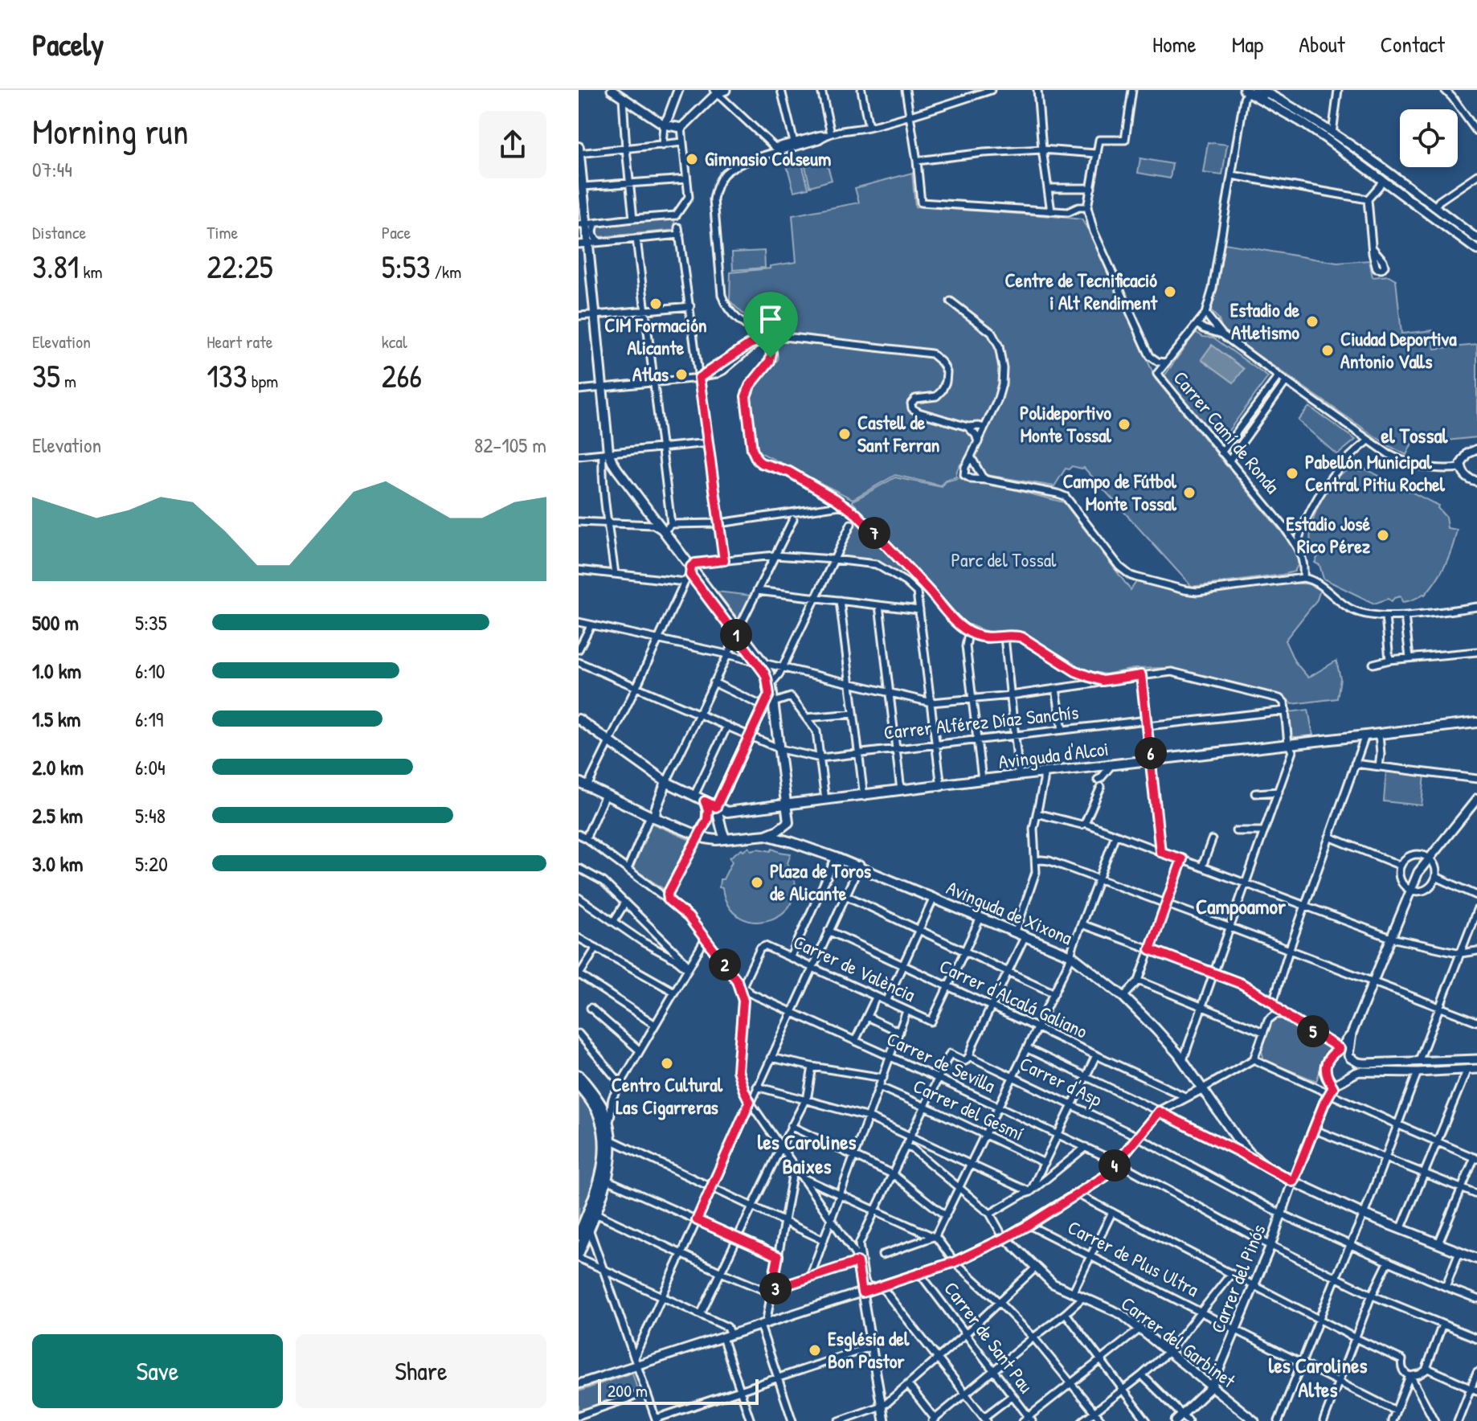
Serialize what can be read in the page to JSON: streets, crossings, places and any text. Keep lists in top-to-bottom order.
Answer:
{
  "streets": {
    "main road": ["Avinguda d'Alcoi", "Avinguda de Xixona"],
    "street": [
      "Carrer Camí de Ronda",
      "Carrer Alférez Díaz Sanchís",
      "Carrer de València",
      "Carrer d'Alcalá Galiano",
      "Carrer de Sevilla",
      "Carrer d'Asp",
      "Carrer del Gesmí",
      "Carrer de Plus Ultra",
      "Carrer del Pinós",
      "Carrer de Sant Pau",
      "Carrer del Garbinet"
    ]
  },
  "crossings": [
    ["Avinguda de Xixona", "Carrer del Pinós"],
    ["Carrer de València", "Carrer d'Alcalá Galiano"],
    ["Carrer de València", "Carrer de Sevilla"],
    ["Carrer de Sevilla", "Carrer d'Asp"],
    ["Carrer de Sevilla", "Carrer del Pinós"],
    ["Carrer d'Asp", "Carrer del Pinós"],
    ["Carrer de Plus Ultra", "Carrer del Pinós"],
    ["Carrer del Pinós", "Carrer del Garbinet"]
  ],
  "districts": [
    "el Tossal",
    "Campoamor",
    "les Carolines Baixes",
    "les Carolines Altes"
  ],
  "parks": ["Parc del Tossal"],
  "places": [
    "Gimnasio Colseum",
    "Centre de Tecnificació i Alt Rendiment",
    "CIM Formación Alicante",
    "Estadio de Atletismo",
    "Ciudad Deportiva Antonio Valls",
    "Atlas",
    "Polideportivo Monte Tossal",
    "Castell de Sant Ferran",
    "Pabellón Municipal Central Pitiu Rochel",
    "Campo de Fútbol Monte Tossal",
    "Estadio José Rico Pérez",
    "Plaza de Toros de Alicante",
    "Centro Cultural Las Cigarreras",
    "Església del Bon Pastor"
  ],
  "scale_bar": "200 m",
  "page": {
    "header": "Pacely",
    "nav": [
      "Home",
      "Map",
      "About",
      "Contact"
    ],
    "heading": ["Morning run", "07:44"],
    "stats": [
      ["Distance", "3.81 km"],
      ["Time", "22:25"],
      ["Pace", "5:53 /km"],
      ["Elevation", "35 m"],
      ["Heart rate", "133 bpm"],
      ["kcal", "266"]
    ],
    "chart": ["Elevation", "82–105 m"],
    "pins": [
      "7",
      "1",
      "6",
      "2",
      "5",
      "4",
      "3"
    ],
    "list": [
      {
        "name": "500 m",
        "note": "5:35"
      },
      {
        "name": "1.0 km",
        "note": "6:10"
      },
      {
        "name": "1.5 km",
        "note": "6:19"
      },
      {
        "name": "2.0 km",
        "note": "6:04"
      },
      {
        "name": "2.5 km",
        "note": "5:48"
      },
      {
        "name": "3.0 km",
        "note": "5:20"
      }
    ],
    "buttons": ["Save", "Share"],
    "scale": "200 m"
  }
}
